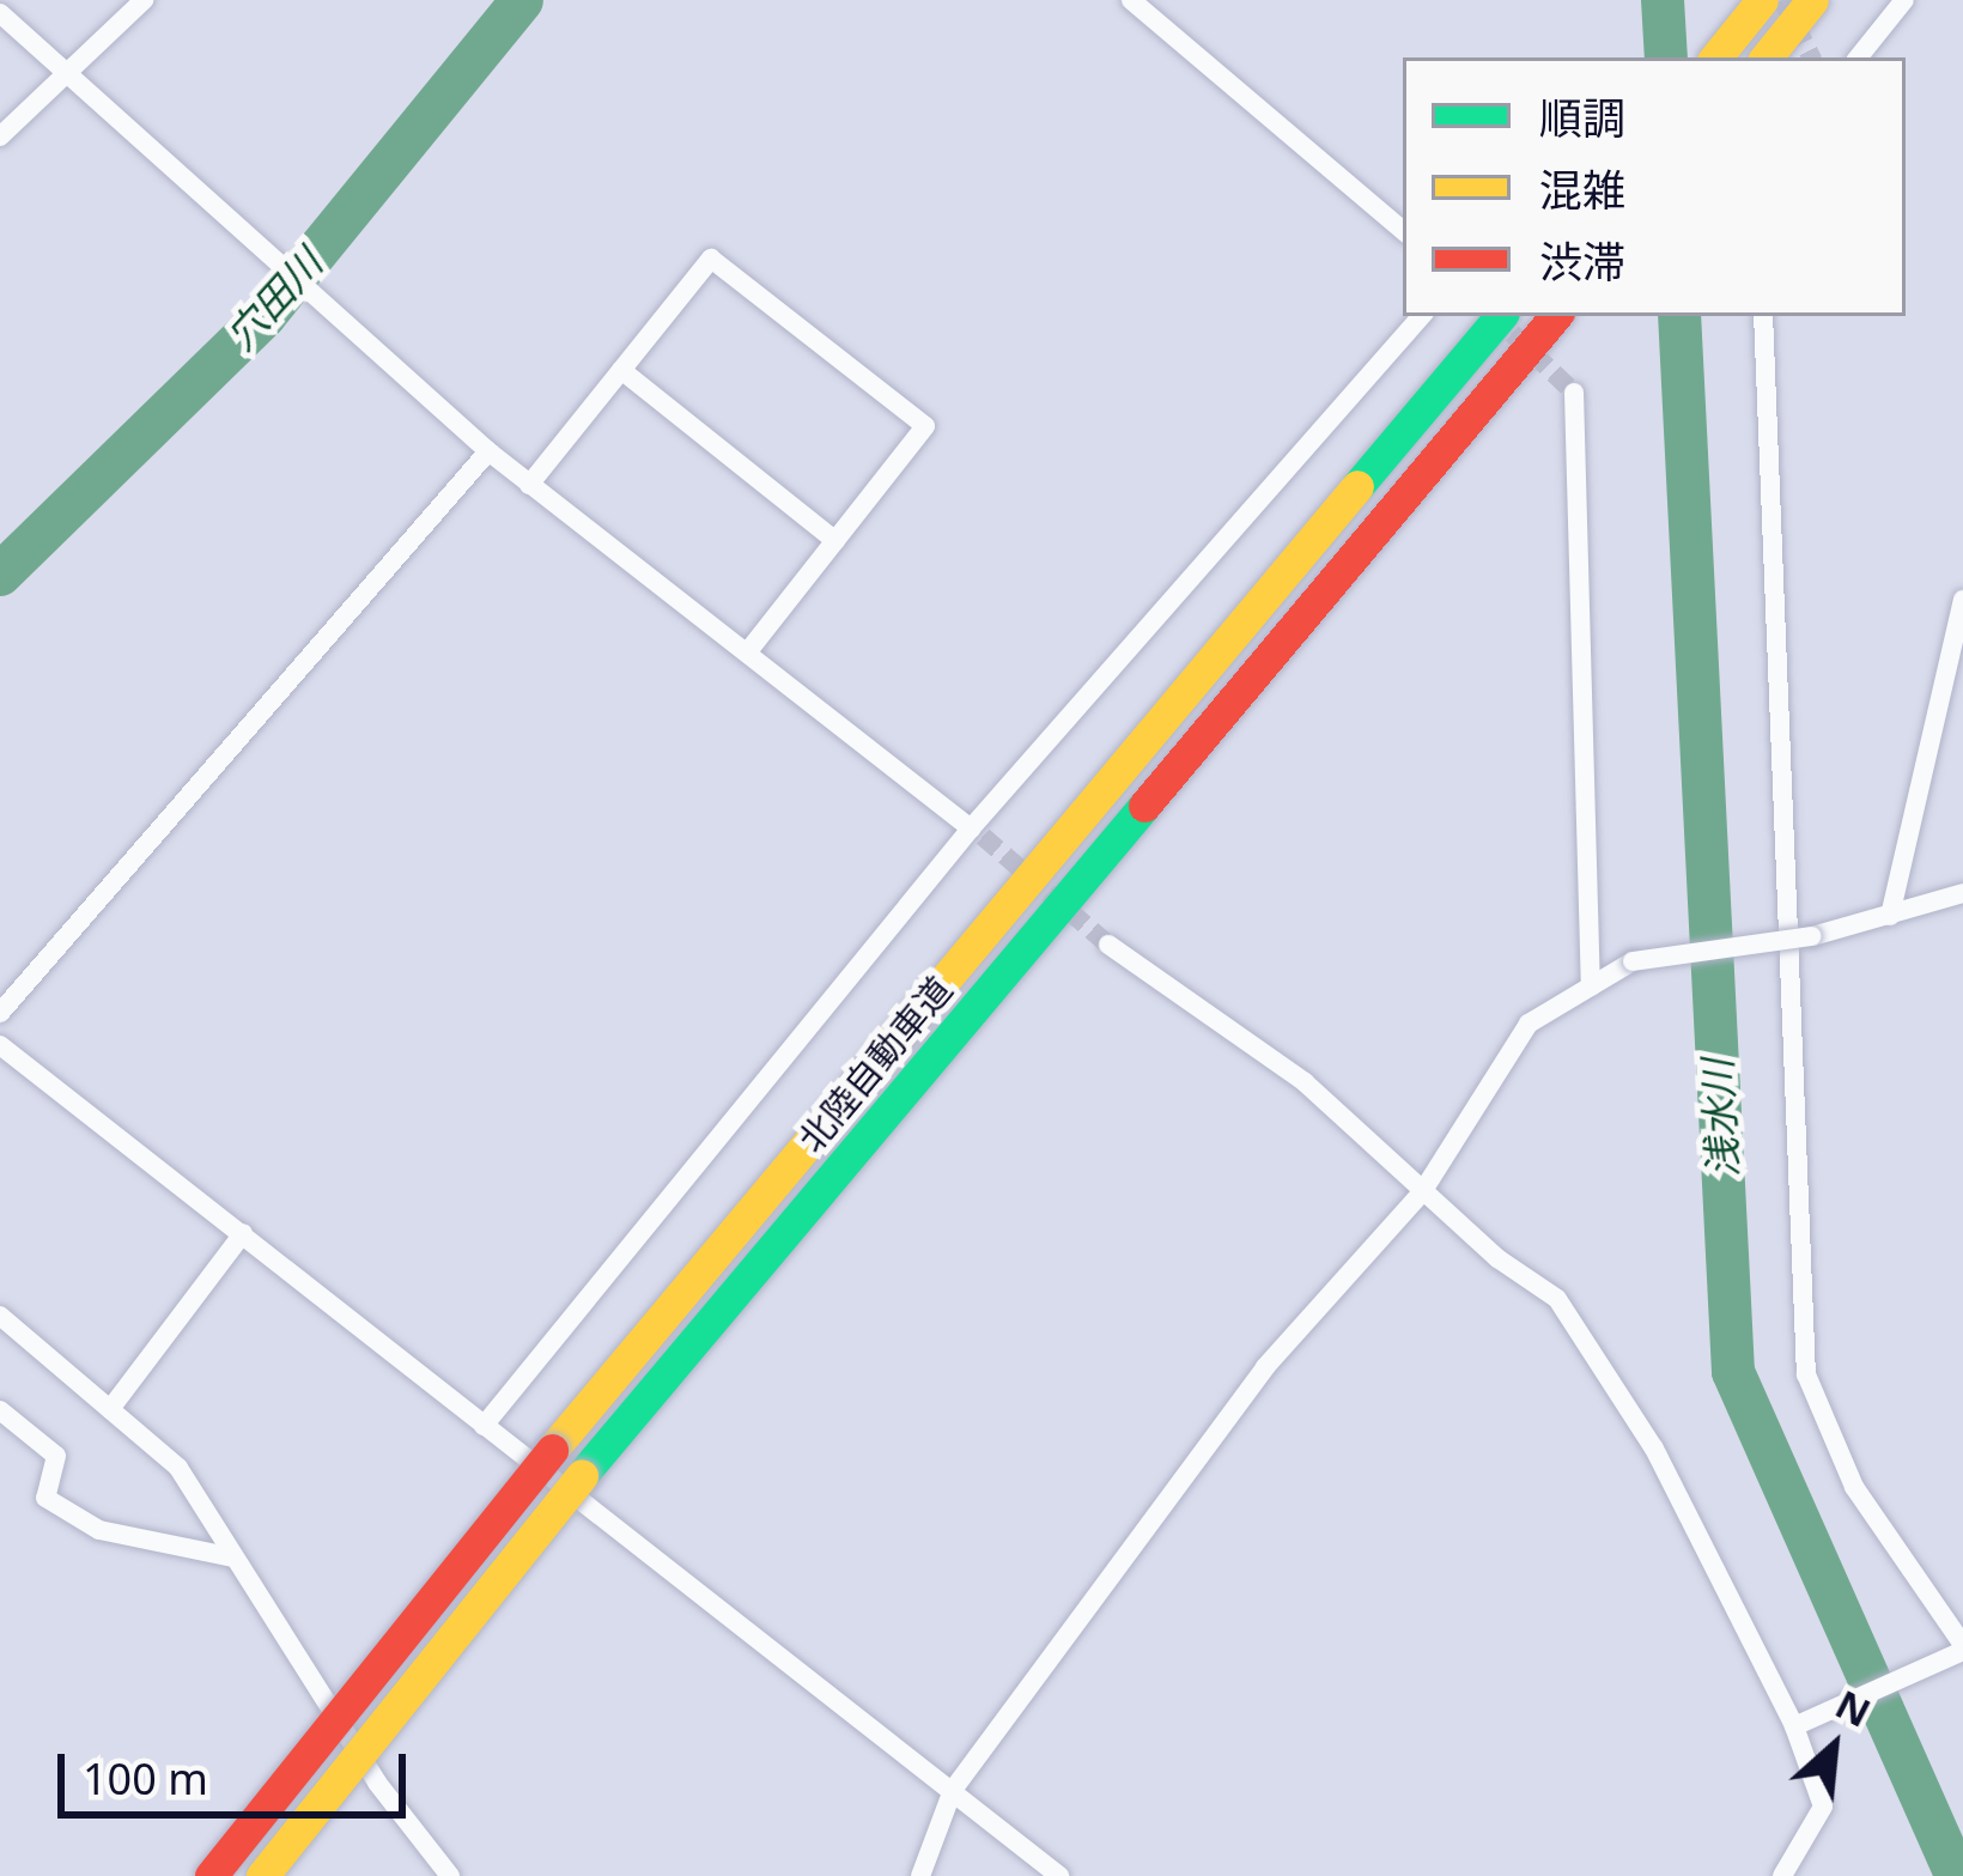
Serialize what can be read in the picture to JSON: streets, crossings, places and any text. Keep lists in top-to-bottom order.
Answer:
{
  "streets": {
    "highway": ["北陸自動車道"]
  },
  "water": ["穴田川", "浅水川"],
  "legend": ["順調", "混雑", "渋滞"],
  "scale_bar": "100 m",
  "north": "top right"
}
